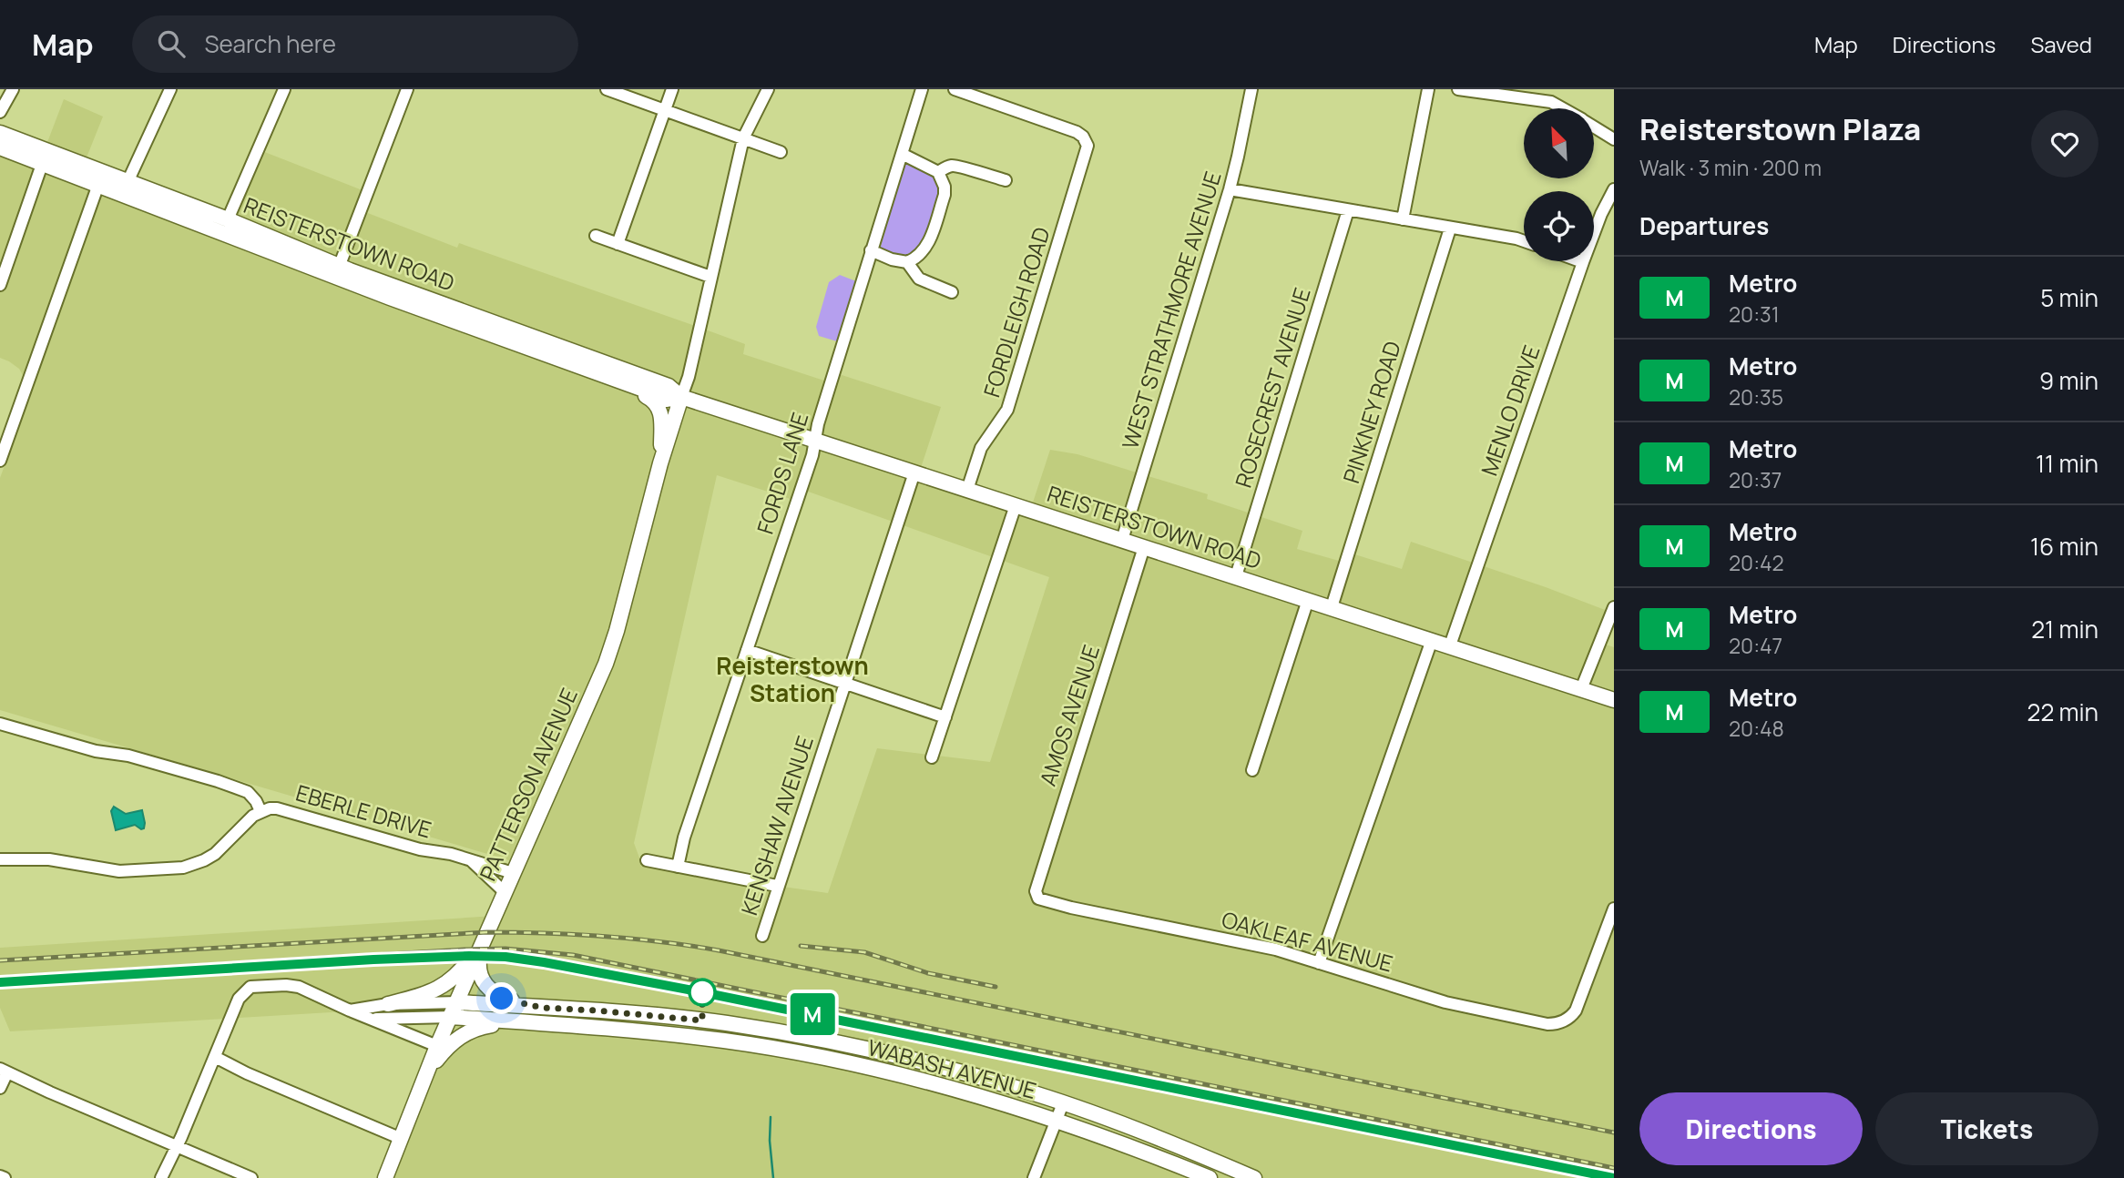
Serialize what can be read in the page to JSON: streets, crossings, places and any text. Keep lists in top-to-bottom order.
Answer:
{
  "streets": {
    "main road": ["REISTERSTOWN ROAD", "PATTERSON AVENUE", "WABASH AVENUE"],
    "street": [
      "WEST STRATHMORE AVENUE",
      "FORDLEIGH ROAD",
      "ROSECREST AVENUE",
      "MENLO DRIVE",
      "PINKNEY ROAD",
      "FORDS LANE",
      "AMOS AVENUE",
      "EBERLE DRIVE",
      "KENSHAW AVENUE",
      "OAKLEAF AVENUE"
    ]
  },
  "crossings": [
    ["REISTERSTOWN ROAD", "WEST STRATHMORE AVENUE"],
    ["REISTERSTOWN ROAD", "FORDLEIGH ROAD"],
    ["REISTERSTOWN ROAD", "ROSECREST AVENUE"],
    ["REISTERSTOWN ROAD", "MENLO DRIVE"],
    ["REISTERSTOWN ROAD", "PINKNEY ROAD"],
    ["REISTERSTOWN ROAD", "FORDS LANE"],
    ["REISTERSTOWN ROAD", "AMOS AVENUE"],
    ["REISTERSTOWN ROAD", "PATTERSON AVENUE"],
    ["REISTERSTOWN ROAD", "KENSHAW AVENUE"],
    ["AMOS AVENUE", "OAKLEAF AVENUE"],
    ["PATTERSON AVENUE", "EBERLE DRIVE"],
    ["PATTERSON AVENUE", "WABASH AVENUE"]
  ],
  "districts": ["Reisterstown Station"],
  "lines": ["metro line M"],
  "north": "top left",
  "page": {
    "header": "Map",
    "search": "Search here",
    "nav": ["Map", "Directions", "Saved"],
    "on_map": "M",
    "heading": [
      ["Reisterstown Plaza", "Walk · 3 min · 200 m"],
      "Departures"
    ],
    "list": [
      {
        "mark": "M",
        "name": "Metro",
        "note": "20:31",
        "value": "5 min"
      },
      {
        "mark": "M",
        "name": "Metro",
        "note": "20:35",
        "value": "9 min"
      },
      {
        "mark": "M",
        "name": "Metro",
        "note": "20:37",
        "value": "11 min"
      },
      {
        "mark": "M",
        "name": "Metro",
        "note": "20:42",
        "value": "16 min"
      },
      {
        "mark": "M",
        "name": "Metro",
        "note": "20:47",
        "value": "21 min"
      },
      {
        "mark": "M",
        "name": "Metro",
        "note": "20:48",
        "value": "22 min"
      }
    ],
    "buttons": ["Directions", "Tickets"]
  }
}
